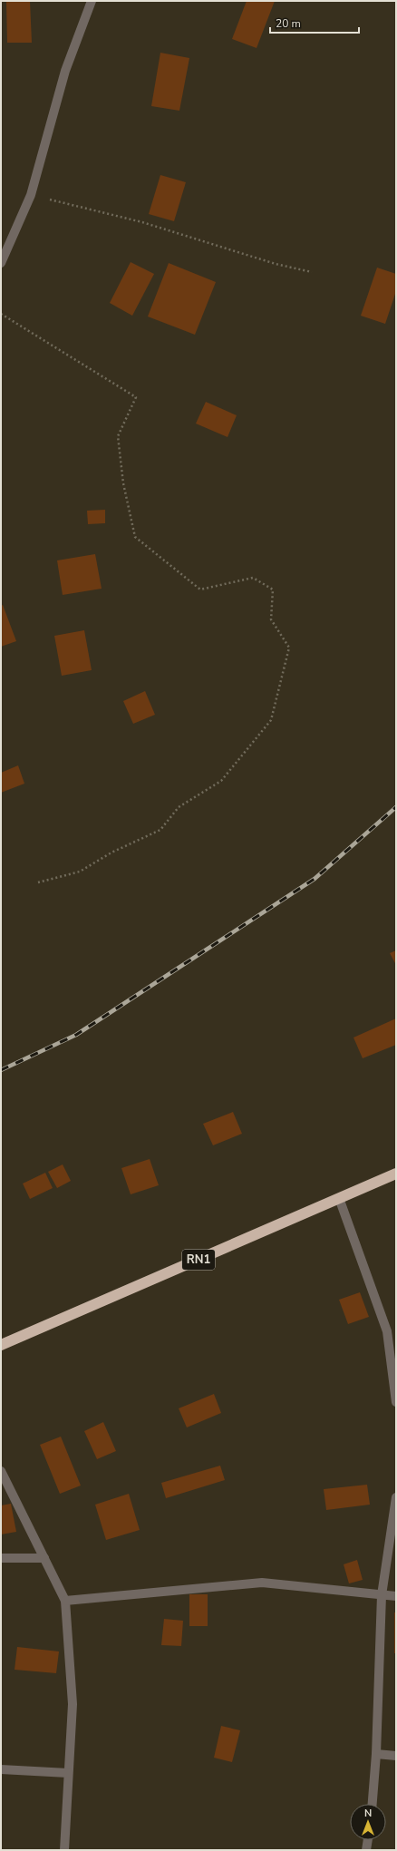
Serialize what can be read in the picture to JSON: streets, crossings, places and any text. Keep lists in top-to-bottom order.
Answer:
{
  "streets": {
    "highway": ["RN1"]
  },
  "scale_bar": "20 m",
  "north": "top"
}
